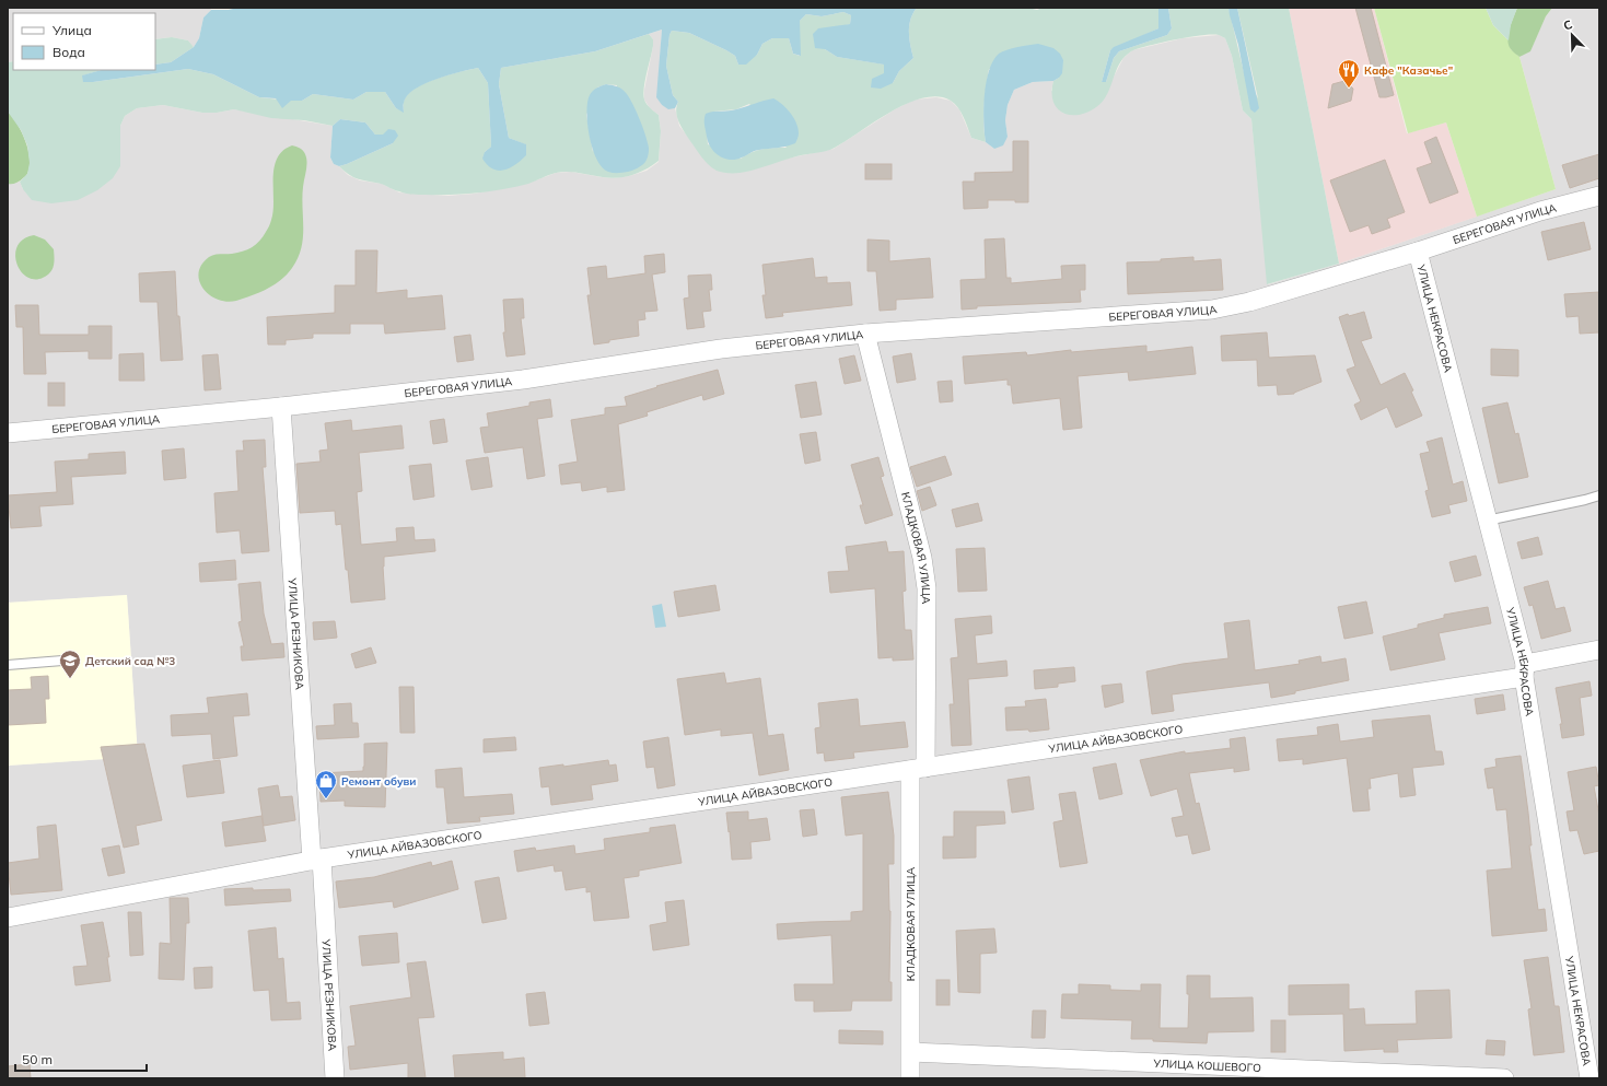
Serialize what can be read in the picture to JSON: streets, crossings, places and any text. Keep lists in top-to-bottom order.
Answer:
{
  "streets": {
    "street": [
      "БЕРЕГОВАЯ УЛИЦА",
      "УЛИЦА НЕКРАСОВА",
      "КЛАДКОВАЯ УЛИЦА",
      "УЛИЦА РЕЗНИКОВА",
      "УЛИЦА АЙВАЗОВСКОГО",
      "УЛИЦА КОШЕВОГО"
    ]
  },
  "crossings": [
    ["БЕРЕГОВАЯ УЛИЦА", "УЛИЦА НЕКРАСОВА"],
    ["БЕРЕГОВАЯ УЛИЦА", "КЛАДКОВАЯ УЛИЦА"],
    ["БЕРЕГОВАЯ УЛИЦА", "УЛИЦА РЕЗНИКОВА"],
    ["УЛИЦА НЕКРАСОВА", "УЛИЦА АЙВАЗОВСКОГО"],
    ["КЛАДКОВАЯ УЛИЦА", "УЛИЦА АЙВАЗОВСКОГО"],
    ["КЛАДКОВАЯ УЛИЦА", "УЛИЦА КОШЕВОГО"],
    ["УЛИЦА РЕЗНИКОВА", "УЛИЦА АЙВАЗОВСКОГО"]
  ],
  "places": {
    "restaurant": ["Кафе \"Казачье\""],
    "school or university": ["Детский сад №3"],
    "shop": ["Ремонт обуви"]
  },
  "legend": ["Улица", "Вода"],
  "scale_bar": "50 m",
  "north": "top left"
}
